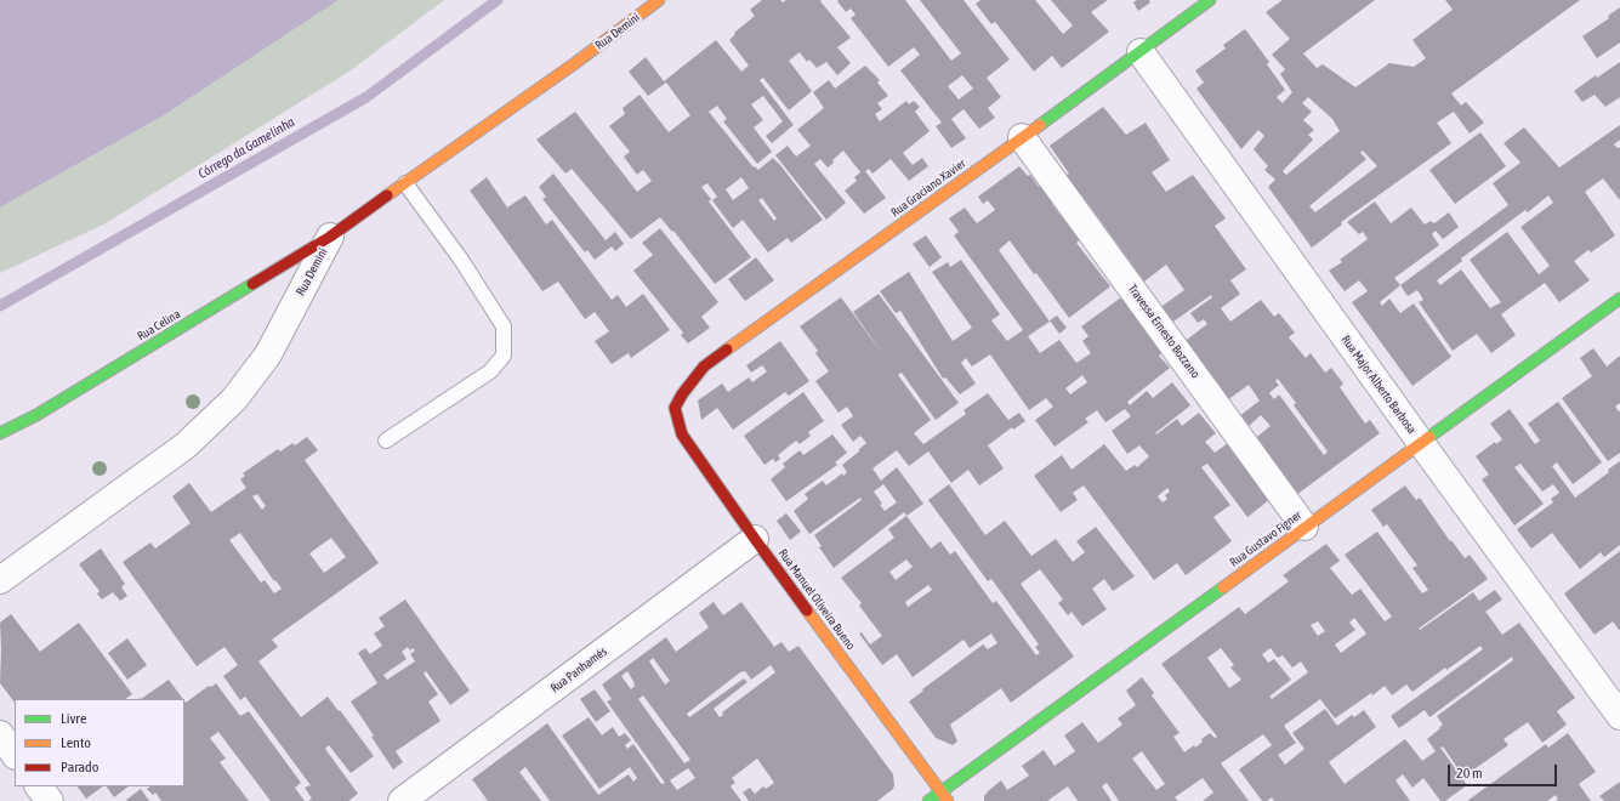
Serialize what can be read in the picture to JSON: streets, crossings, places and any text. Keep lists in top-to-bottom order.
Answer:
{
  "streets": {
    "street": [
      "Rua Demini",
      "Rua Graciano Xavier",
      "Rua Celina",
      "Travessa Ernesto Bozzano",
      "Rua Major Alberto Barbosa",
      "Rua Gustavo Figner",
      "Rua Manuel Oliveira Bueno",
      "Rua Panhamés"
    ]
  },
  "crossings": [
    ["Rua Demini", "Rua Celina"],
    ["Rua Graciano Xavier", "Travessa Ernesto Bozzano"],
    ["Rua Graciano Xavier", "Rua Major Alberto Barbosa"],
    ["Rua Graciano Xavier", "Rua Manuel Oliveira Bueno"],
    ["Travessa Ernesto Bozzano", "Rua Gustavo Figner"],
    ["Rua Major Alberto Barbosa", "Rua Gustavo Figner"],
    ["Rua Gustavo Figner", "Rua Manuel Oliveira Bueno"],
    ["Rua Manuel Oliveira Bueno", "Rua Panhamés"]
  ],
  "water": ["Córrego da Gamelinha"],
  "legend": ["Livre", "Lento", "Parado"],
  "scale_bar": "20 m"
}
